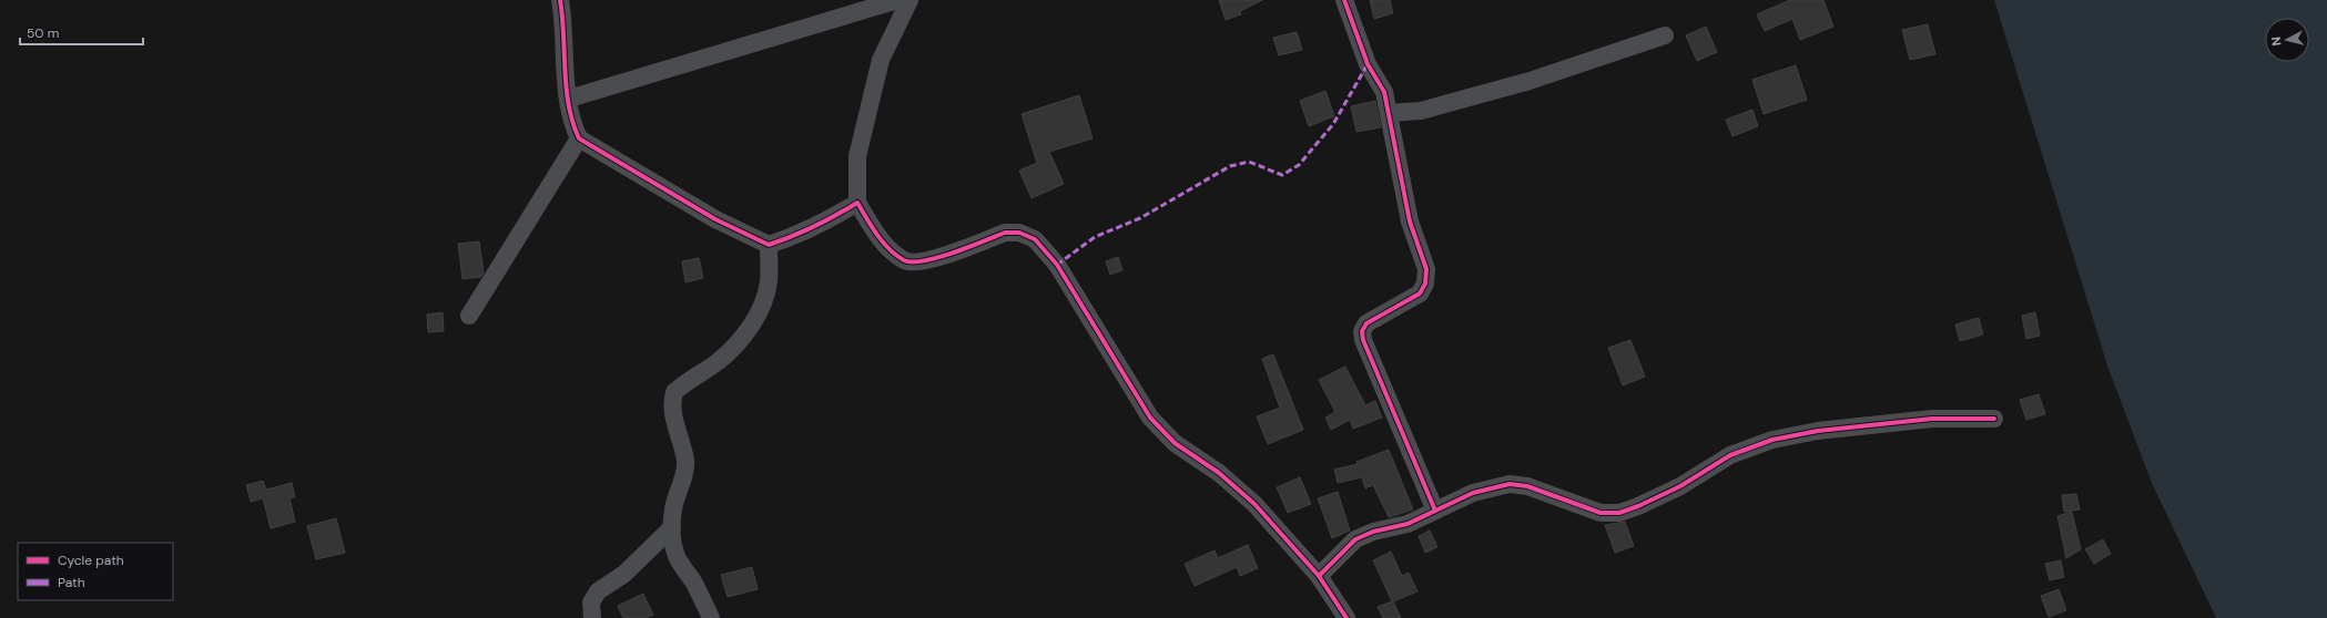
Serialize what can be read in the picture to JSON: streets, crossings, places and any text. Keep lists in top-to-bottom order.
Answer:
{
  "legend": ["Cycle path", "Path"],
  "scale_bar": "50 m",
  "north": "left"
}
